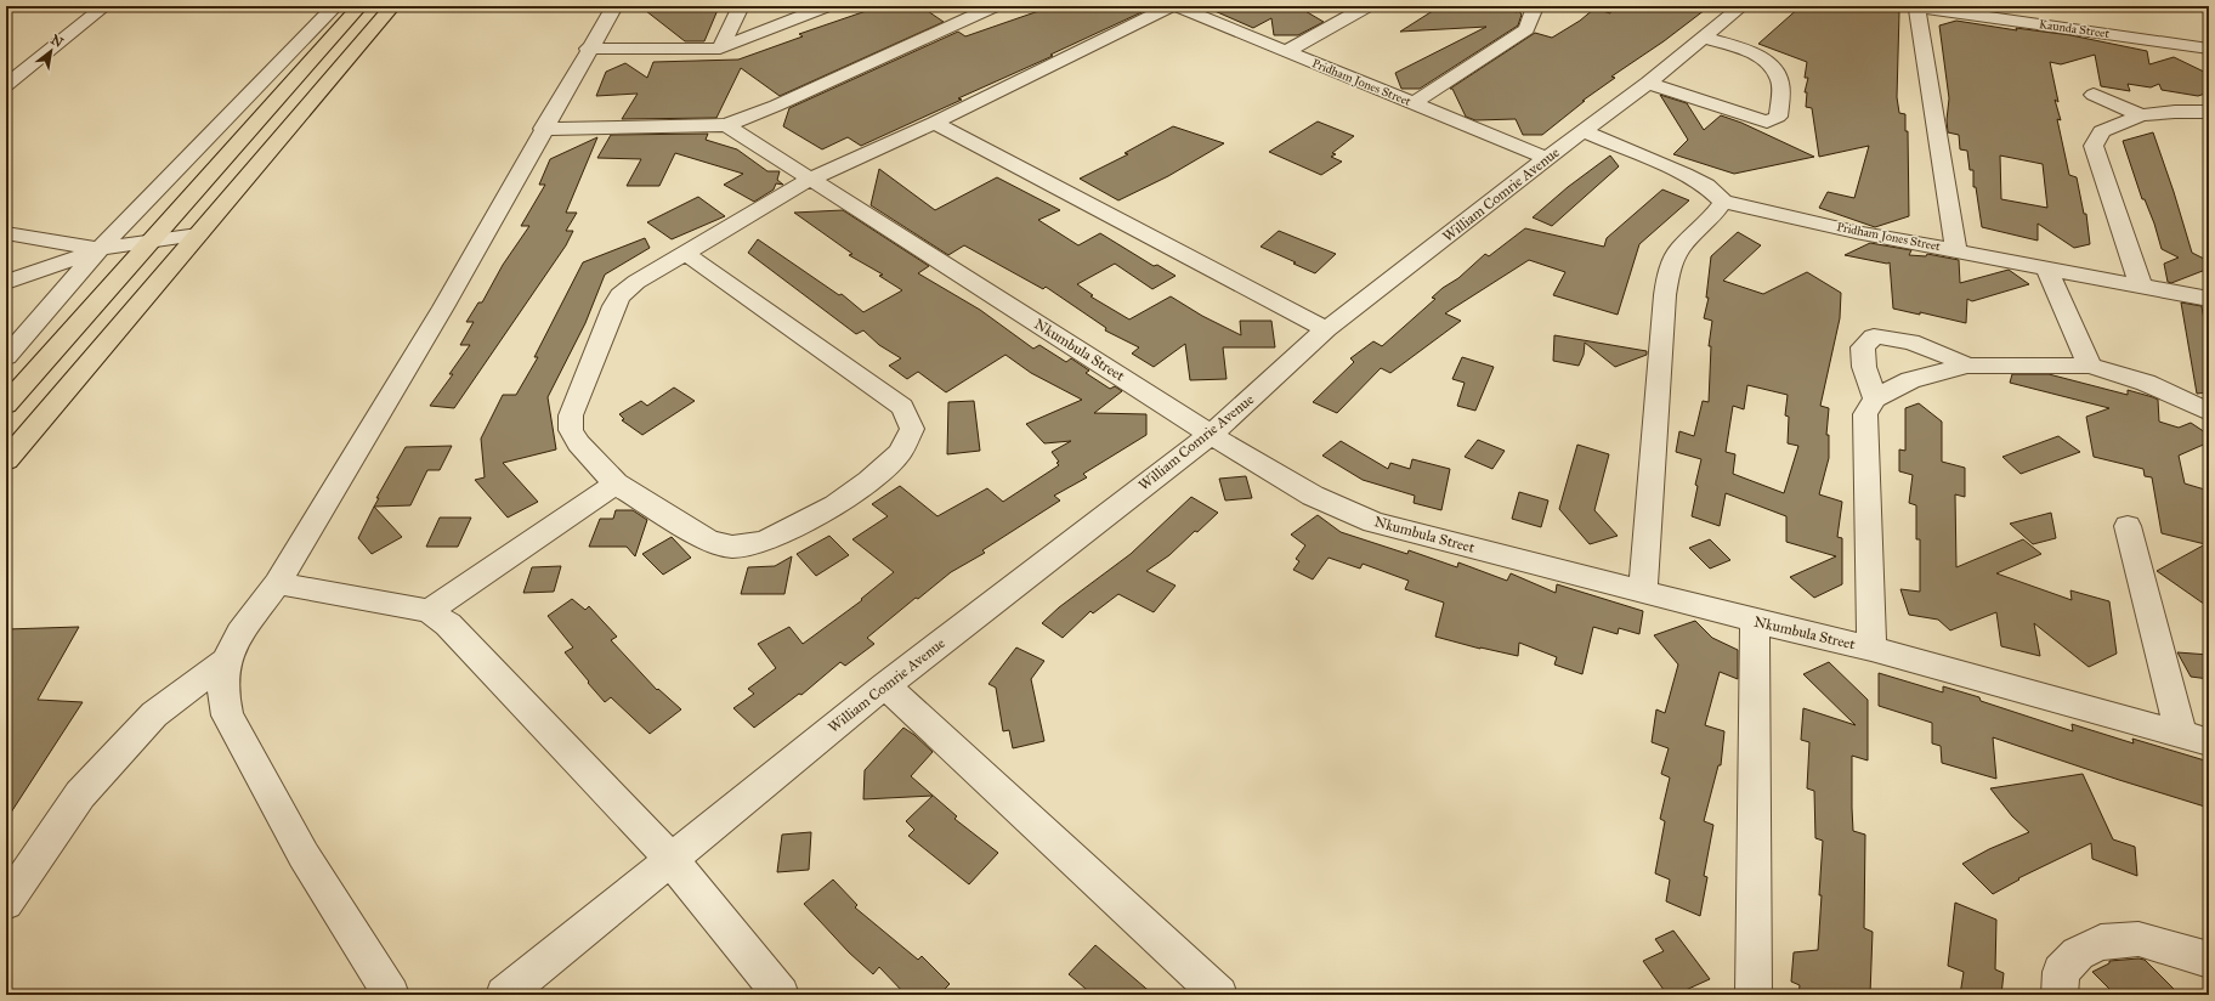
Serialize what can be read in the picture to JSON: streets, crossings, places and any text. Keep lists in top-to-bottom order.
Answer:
{
  "streets": {
    "street": [
      "Kaunda Street",
      "Pridham Jones Street",
      "William Comrie Avenue",
      "Nkumbula Street"
    ]
  },
  "crossings": [
    ["Pridham Jones Street", "William Comrie Avenue"],
    ["William Comrie Avenue", "Nkumbula Street"]
  ],
  "north": "top right"
}
